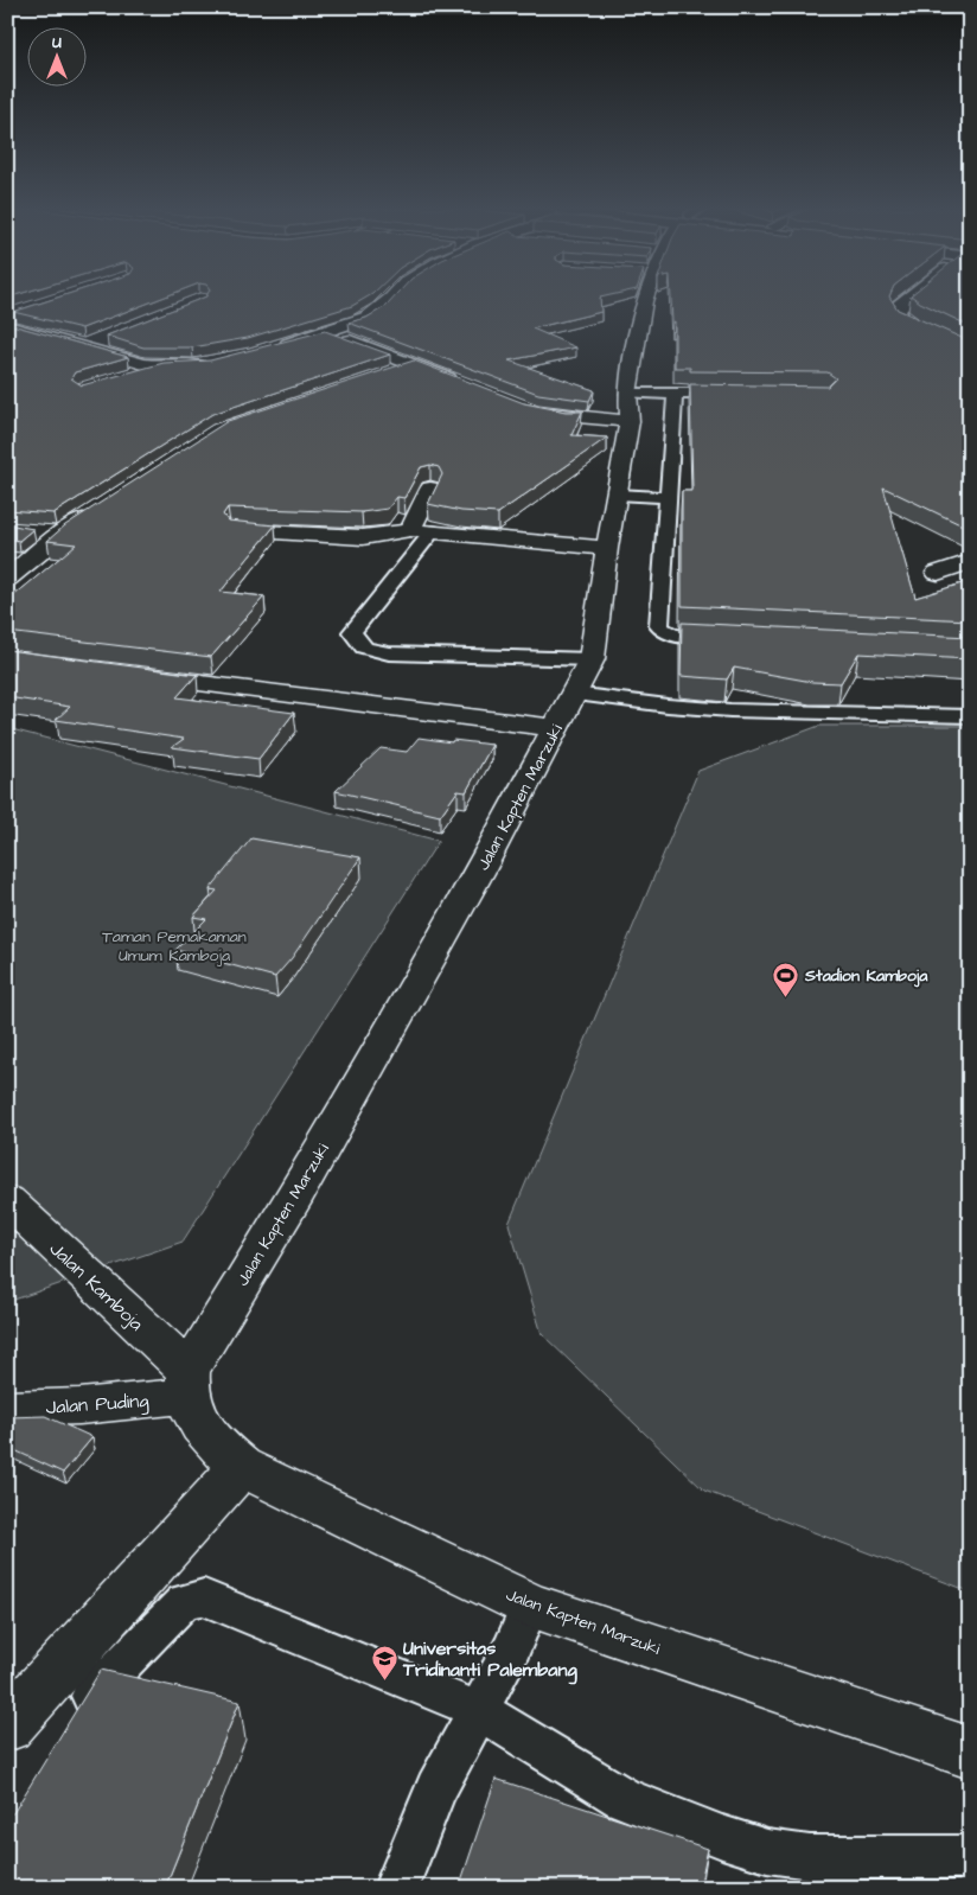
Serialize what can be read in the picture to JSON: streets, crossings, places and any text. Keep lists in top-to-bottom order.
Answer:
{
  "streets": {
    "main road": ["Jalan Kapten Marzuki", "Jalan Kamboja", "Jalan Puding"]
  },
  "crossings": [
    ["Jalan Kapten Marzuki", "Jalan Kamboja"],
    ["Jalan Kapten Marzuki", "Jalan Puding"],
    ["Jalan Kamboja", "Jalan Puding"]
  ],
  "parks": ["Taman Pemakaman Umum Kamboja"],
  "places": {
    "sports": ["Stadion Kamboja"],
    "school or university": ["Universitas Tridinanti Palembang"]
  },
  "north": "top"
}
